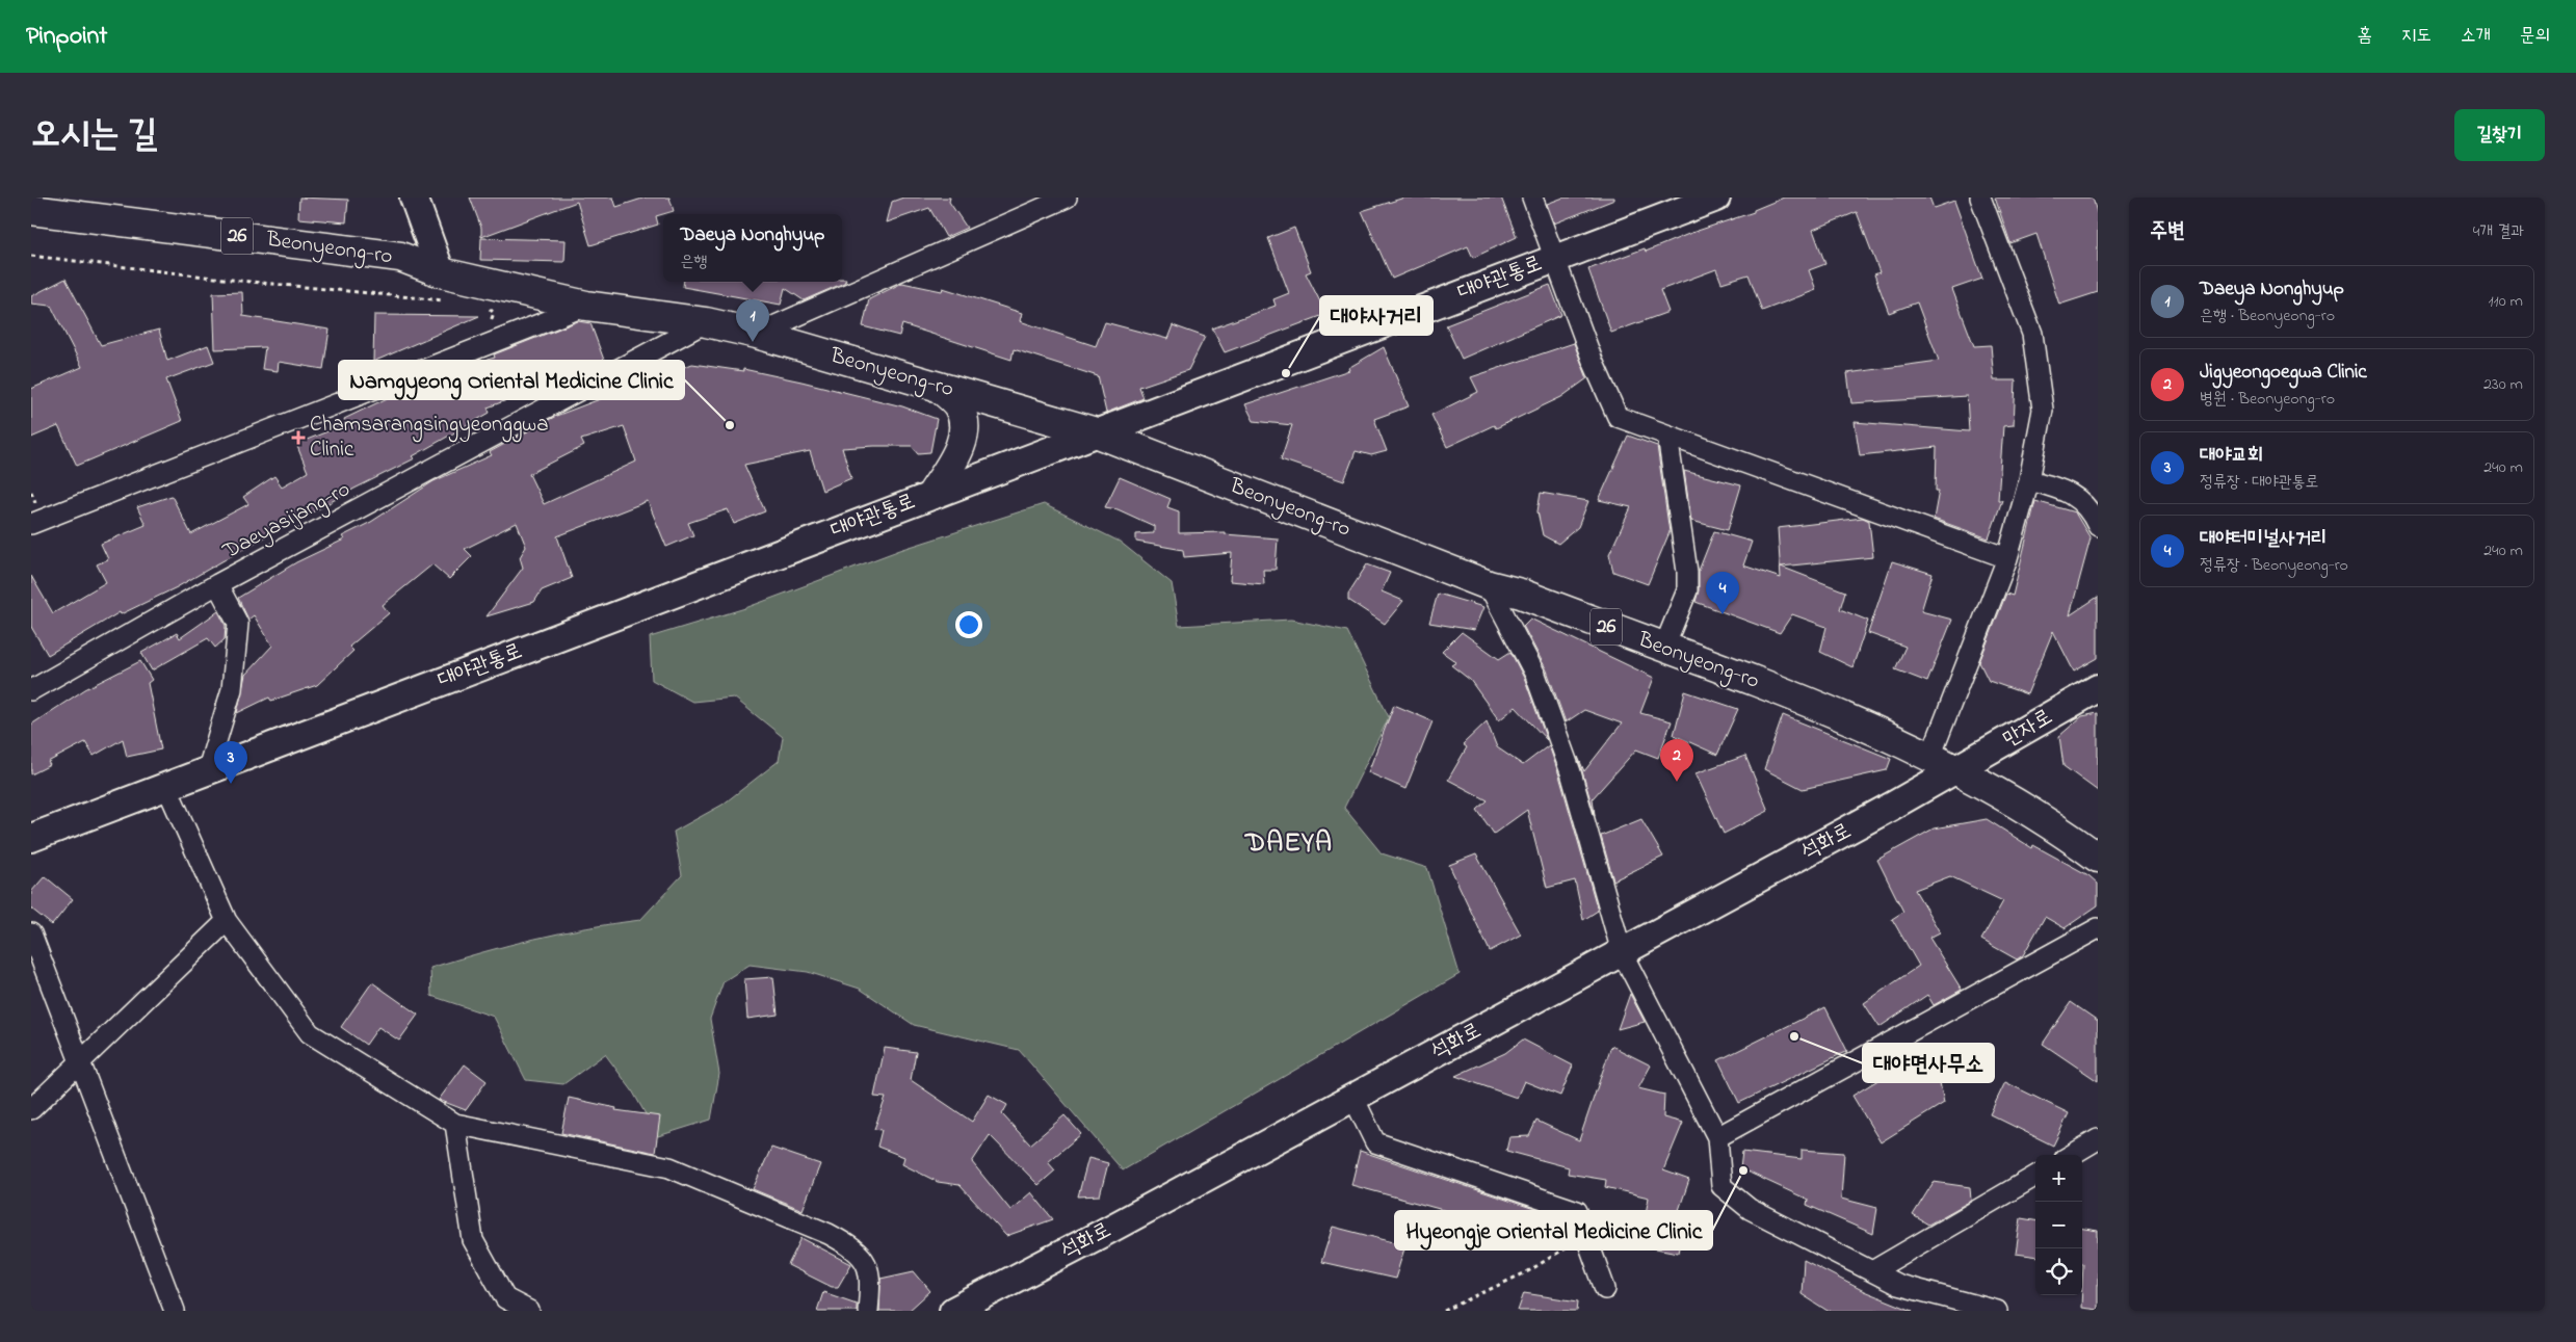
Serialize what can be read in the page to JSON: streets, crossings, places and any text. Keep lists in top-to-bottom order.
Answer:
{
  "streets": {
    "main road": ["26", "Beonyeong-ro"],
    "street": [
      "대야관통로",
      "Daeyasijang-ro",
      "만자로",
      "석화로"
    ]
  },
  "crossings": [
    ["Beonyeong-ro", "대야관통로"],
    ["Beonyeong-ro", "Daeyasijang-ro"],
    ["Beonyeong-ro", "만자로"],
    ["Beonyeong-ro", "석화로"],
    ["만자로", "석화로"]
  ],
  "districts": ["DAEYA"],
  "places": {
    "other": [
      "대야사거리",
      "Namgyeong Oriental Medicine Clinic",
      "대야면사무소",
      "Hyeongje Oriental Medicine Clinic"
    ],
    "health": ["Chamsarangsingyeonggwa Clinic"]
  },
  "page": {
    "header": "Pinpoint",
    "nav": [
      "홈",
      "지도",
      "소개",
      "문의"
    ],
    "title": "오시는 길",
    "buttons": "길찾기",
    "heading": ["주변", "4개 결과"],
    "popup": ["Daeya Nonghyup", "은행"],
    "list": [
      {
        "mark": "1",
        "name": "Daeya Nonghyup",
        "note": "은행 · Beonyeong-ro",
        "value": "110 m"
      },
      {
        "mark": "2",
        "name": "Jigyeongoegwa Clinic",
        "note": "병원 · Beonyeong-ro",
        "value": "230 m"
      },
      {
        "mark": "3",
        "name": "대야교회",
        "note": "정류장 · 대야관통로",
        "value": "240 m"
      },
      {
        "mark": "4",
        "name": "대야터미널사거리",
        "note": "정류장 · Beonyeong-ro",
        "value": "240 m"
      }
    ],
    "pins": [
      "1",
      "4",
      "2",
      "3"
    ],
    "map_buttons": ["+", "−"]
  }
}
